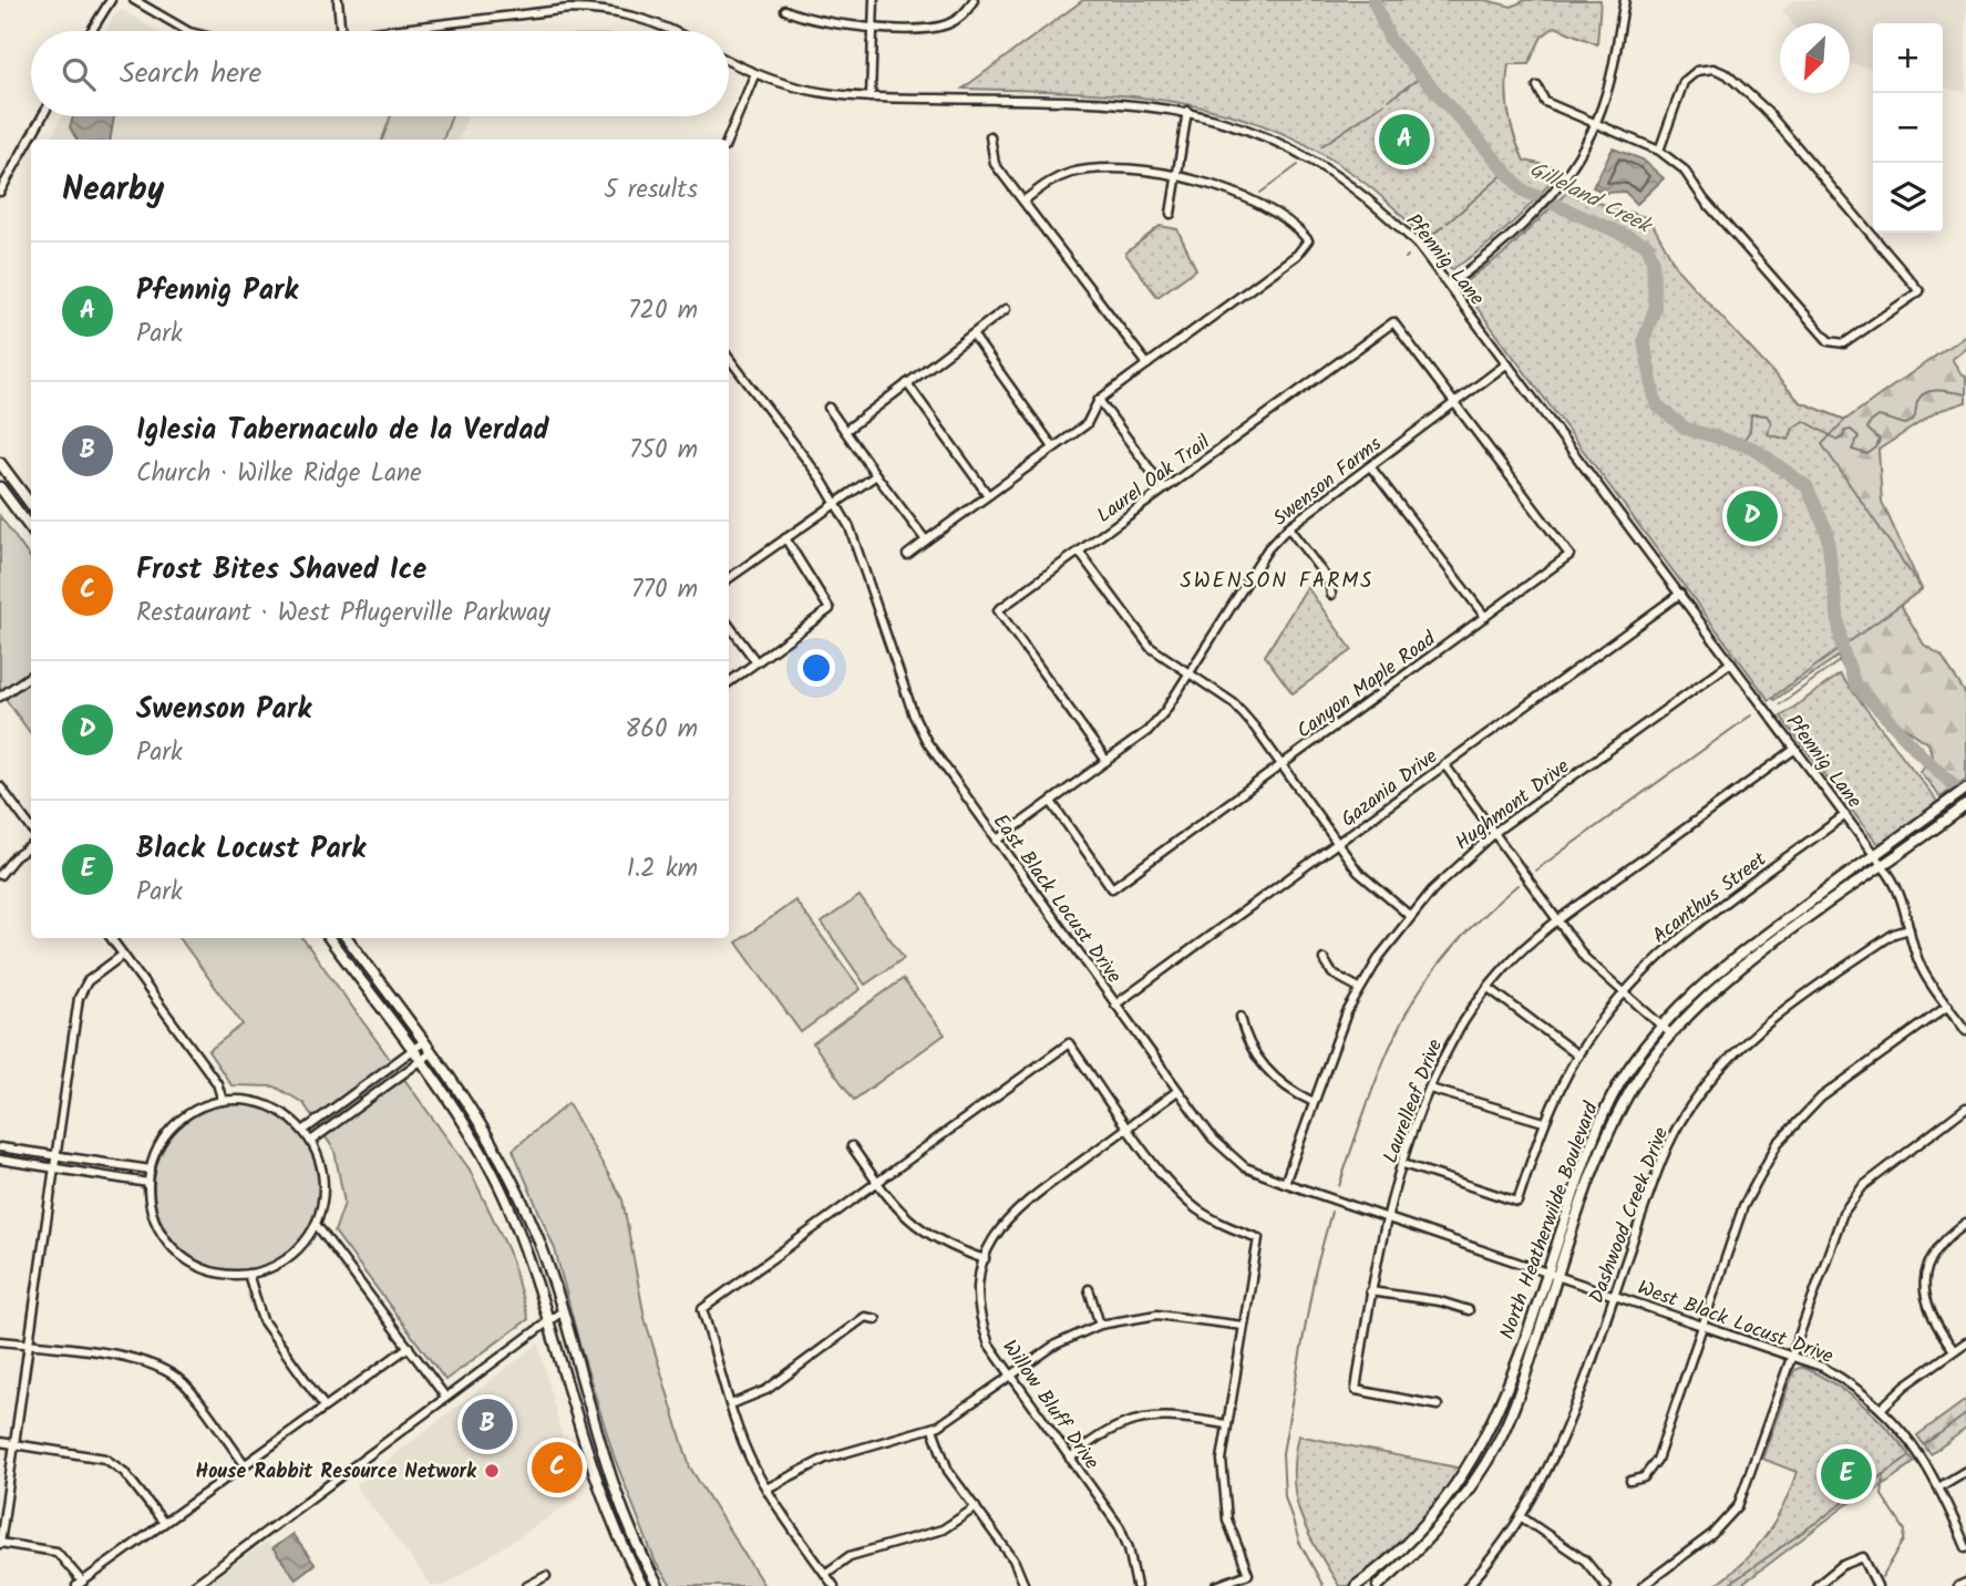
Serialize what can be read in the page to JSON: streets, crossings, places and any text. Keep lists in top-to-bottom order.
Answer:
{
  "streets": {
    "main road": ["North Heatherwilde Boulevard"],
    "street": [
      "Pfennig Lane",
      "Laurel Oak Trail",
      "Swenson Farms",
      "Canyon Maple Road",
      "Gazania Drive",
      "Hughmont Drive",
      "Acanthus Street",
      "East Black Locust Drive",
      "Laurelleaf Drive",
      "Dashwood Creek Drive",
      "West Black Locust Drive",
      "Willow Bluff Drive"
    ]
  },
  "crossings": [
    ["Pfennig Lane", "Swenson Farms"],
    ["Pfennig Lane", "Gazania Drive"],
    ["Pfennig Lane", "Hughmont Drive"],
    ["Pfennig Lane", "Acanthus Street"],
    ["Pfennig Lane", "Laurelleaf Drive"],
    ["Pfennig Lane", "Dashwood Creek Drive"],
    ["Pfennig Lane", "North Heatherwilde Boulevard"],
    ["Laurel Oak Trail", "Swenson Farms"],
    ["Laurel Oak Trail", "Canyon Maple Road"],
    ["Swenson Farms", "Canyon Maple Road"],
    ["Swenson Farms", "East Black Locust Drive"],
    ["Gazania Drive", "East Black Locust Drive"],
    ["Hughmont Drive", "East Black Locust Drive"],
    ["Acanthus Street", "Laurelleaf Drive"],
    ["East Black Locust Drive", "Laurelleaf Drive"],
    ["East Black Locust Drive", "North Heatherwilde Boulevard"],
    ["East Black Locust Drive", "West Black Locust Drive"],
    ["East Black Locust Drive", "Willow Bluff Drive"],
    ["Dashwood Creek Drive", "West Black Locust Drive"],
    ["North Heatherwilde Boulevard", "West Black Locust Drive"]
  ],
  "districts": ["SWENSON FARMS"],
  "water": ["Gilleland Creek"],
  "places": ["House Rabbit Resource Network"],
  "north": "bottom left",
  "page": {
    "map_buttons": ["+", "−"],
    "search": "Search here",
    "pins": [
      "A",
      "D",
      "B",
      "C",
      "E"
    ],
    "heading": ["Nearby", "5 results"],
    "list": [
      {
        "mark": "A",
        "name": "Pfennig Park",
        "note": "Park",
        "value": "720 m"
      },
      {
        "mark": "B",
        "name": "Iglesia Tabernaculo de la Verdad",
        "note": "Church · Wilke Ridge Lane",
        "value": "750 m"
      },
      {
        "mark": "C",
        "name": "Frost Bites Shaved Ice",
        "note": "Restaurant · West Pflugerville Parkway",
        "value": "770 m"
      },
      {
        "mark": "D",
        "name": "Swenson Park",
        "note": "Park",
        "value": "860 m"
      },
      {
        "mark": "E",
        "name": "Black Locust Park",
        "note": "Park",
        "value": "1.2 km"
      }
    ]
  }
}
